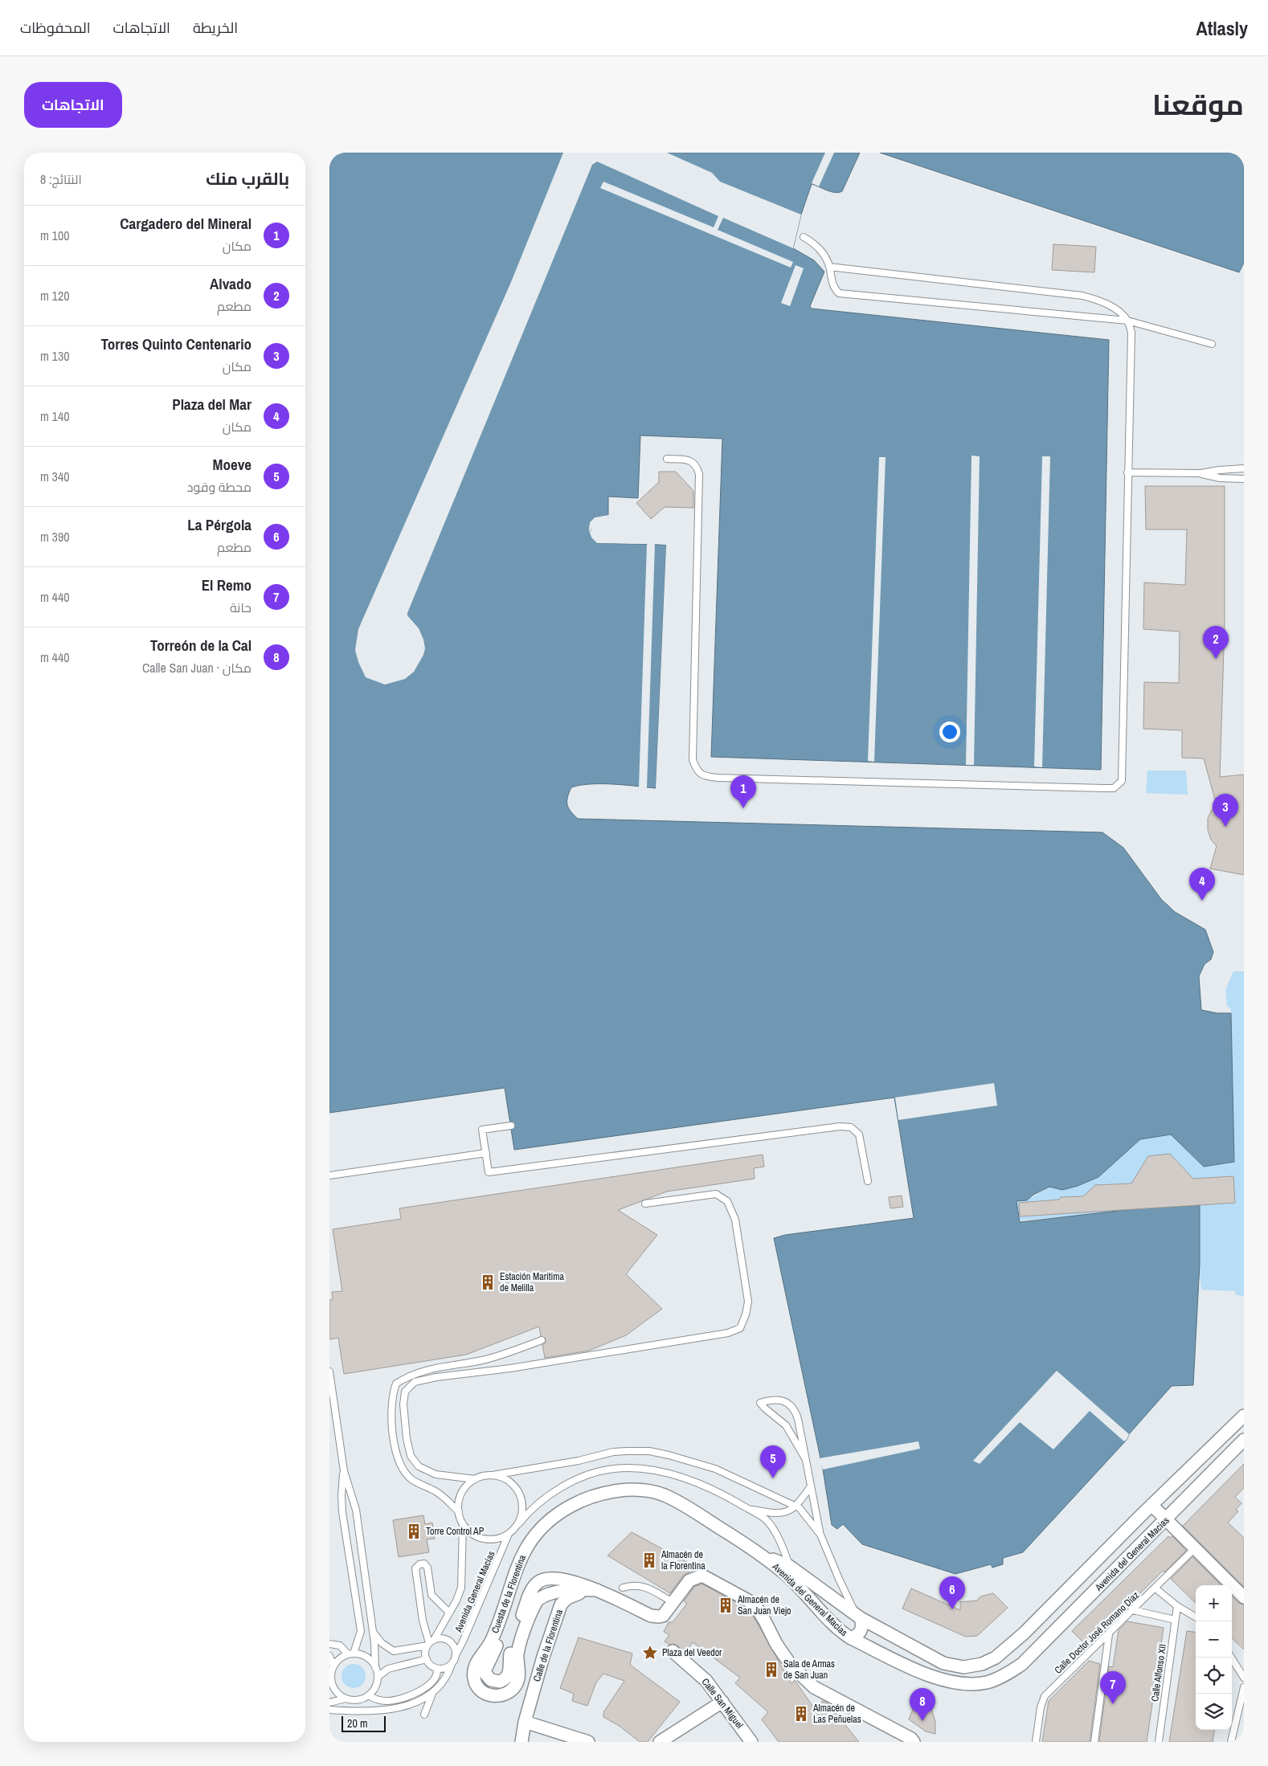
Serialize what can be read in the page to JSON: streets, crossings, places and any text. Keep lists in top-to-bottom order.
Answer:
{
  "streets": {
    "street": [
      "Avenida del General Macias",
      "Cuesta de la Florentina",
      "Calle de la Florentina",
      "Calle San Miguel"
    ],
    "lane": ["Avenida General Macías", "Calle Doctor José Romano Díaz", "Calle Alfonso XII"]
  },
  "crossings": [
    ["Avenida del General Macias", "Cuesta de la Florentina"],
    ["Cuesta de la Florentina", "Calle de la Florentina"]
  ],
  "places": {
    "building": [
      "Estación Marítima de Melilla",
      "Torre Control AP",
      "Almacén de la Florentina",
      "Almacén de San Juan Viejo",
      "Sala de Armas de San Juan",
      "Almacén de Las Peñuelas"
    ],
    "place": ["Plaza del Veedor"]
  },
  "scale_bar": "20 m",
  "page": {
    "header": "Atlasly",
    "nav": ["الخريطة", "الاتجاهات", "المحفوظات"],
    "title": "موقعنا",
    "buttons": "الاتجاهات",
    "heading": ["بالقرب منك", "النتائج: 8"],
    "list": [
      {
        "mark": "1",
        "name": "Cargadero del Mineral",
        "note": "مكان",
        "value": "100 m"
      },
      {
        "mark": "2",
        "name": "Alvado",
        "note": "مطعم",
        "value": "120 m"
      },
      {
        "mark": "3",
        "name": "Torres Quinto Centenario",
        "note": "مكان",
        "value": "130 m"
      },
      {
        "mark": "4",
        "name": "Plaza del Mar",
        "note": "مكان",
        "value": "140 m"
      },
      {
        "mark": "5",
        "name": "Moeve",
        "note": "محطة وقود",
        "value": "340 m"
      },
      {
        "mark": "6",
        "name": "La Pérgola",
        "note": "مطعم",
        "value": "390 m"
      },
      {
        "mark": "7",
        "name": "El Remo",
        "note": "حانة",
        "value": "440 m"
      },
      {
        "mark": "8",
        "name": "Torreón de la Cal",
        "note": "مكان · Calle San Juan",
        "value": "440 m"
      }
    ],
    "pins": [
      "2",
      "1",
      "3",
      "4",
      "5",
      "6",
      "7",
      "8"
    ],
    "map_buttons": ["+", "−"],
    "scale": "20 m"
  }
}
